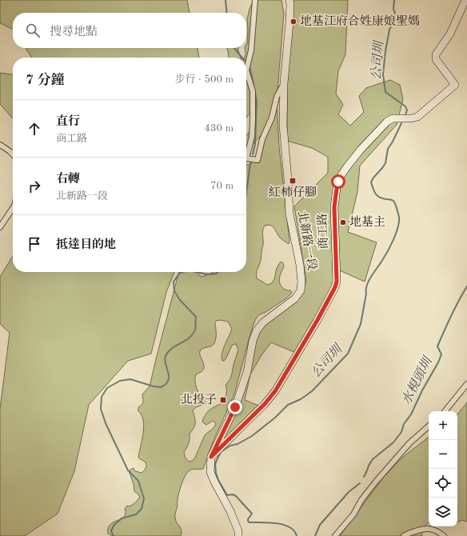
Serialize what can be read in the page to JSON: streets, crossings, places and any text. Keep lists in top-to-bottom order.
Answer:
{
  "streets": {
    "street": ["商工路", "北新路一段"]
  },
  "crossings": [
    ["商工路", "北新路一段"]
  ],
  "water": ["公司圳", "水梘頭圳"],
  "places": {
    "other": ["地基江府合姓康娘聖媽", "地基主"],
    "transit": ["紅柿仔腳", "北投子"]
  },
  "page": {
    "search": "搜尋地點",
    "heading": ["7 分鐘", "步行 · 500 m"],
    "list": [
      ["直行", "商工路", "430 m"],
      ["右轉", "北新路一段", "70 m"],
      "抵達目的地"
    ],
    "map_buttons": ["+", "−"]
  }
}
